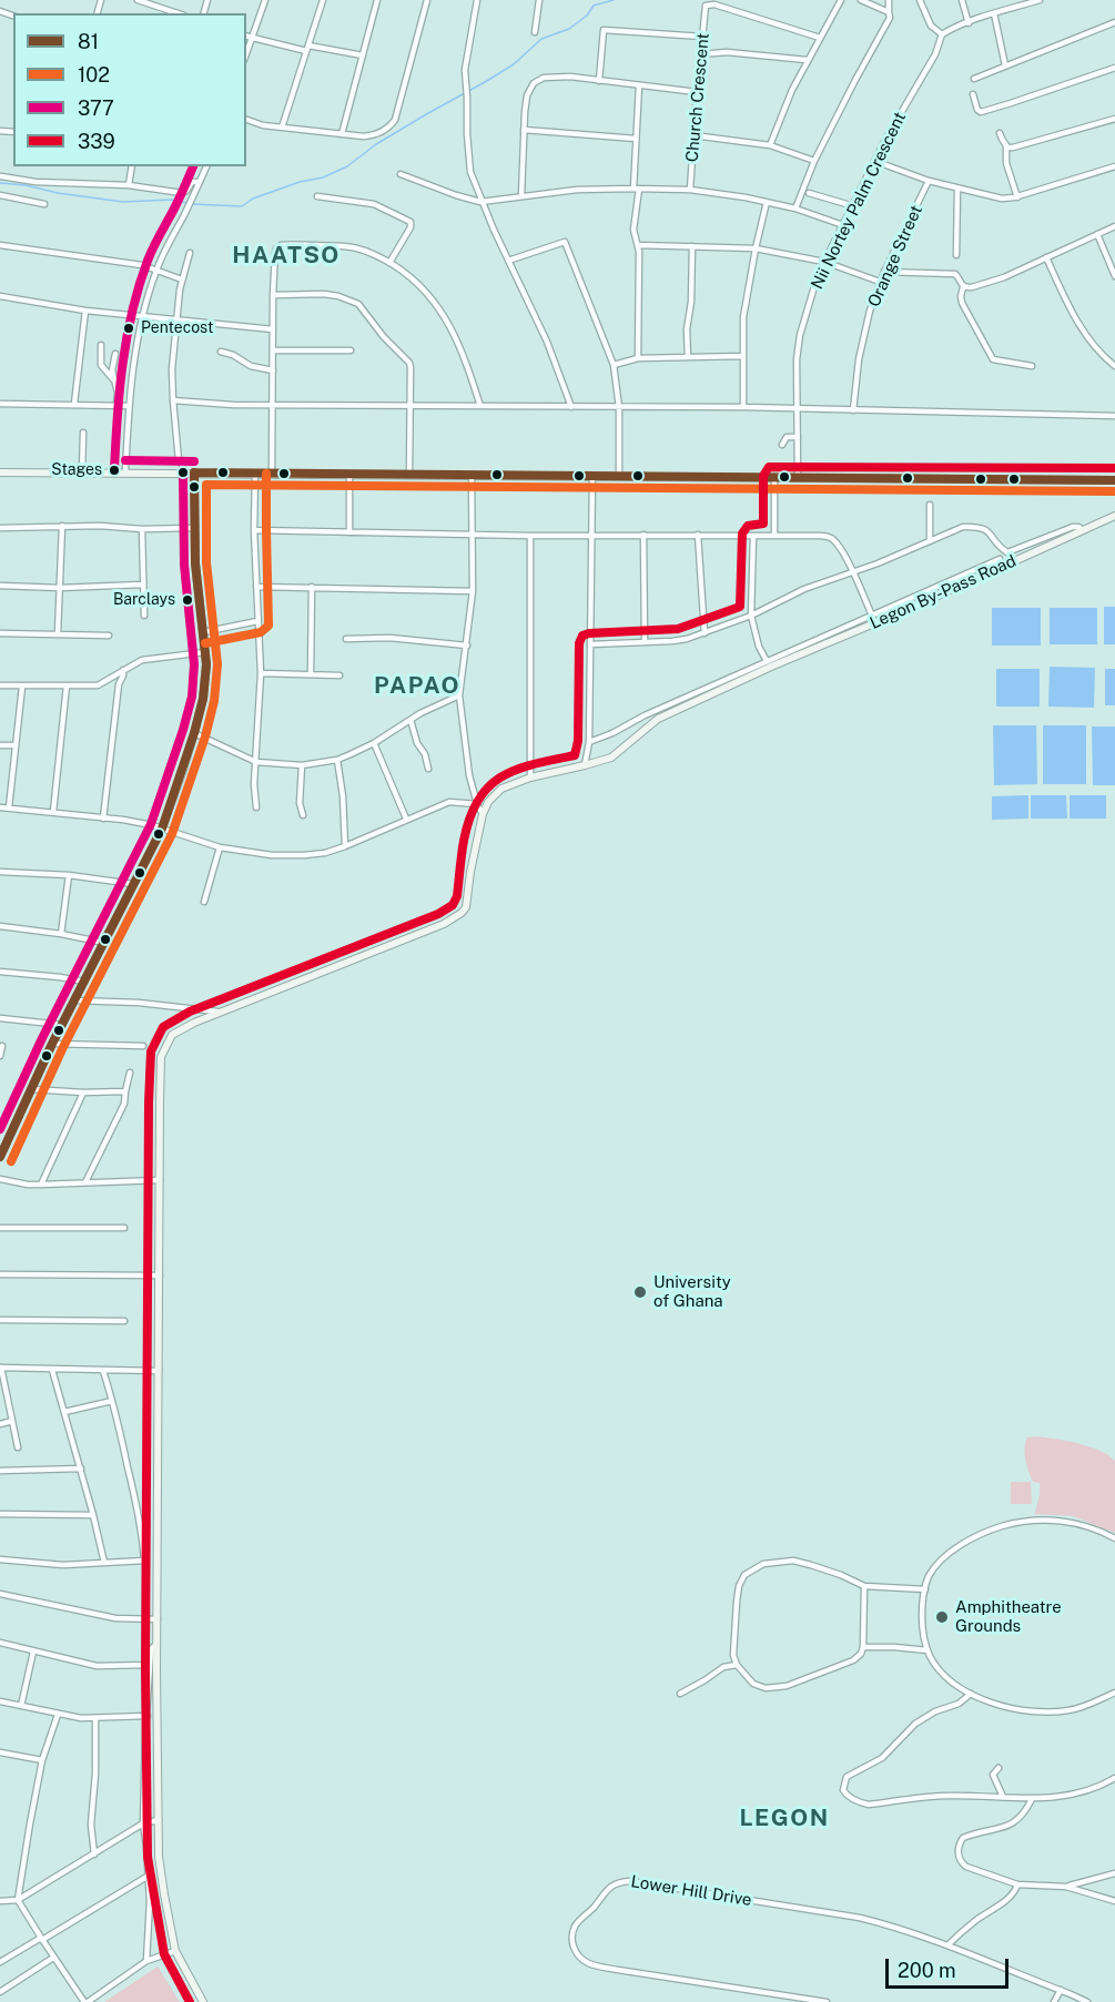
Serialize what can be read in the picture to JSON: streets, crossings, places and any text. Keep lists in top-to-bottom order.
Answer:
{
  "streets": {
    "street": [
      "Church Crescent",
      "Nii Nortey Palm Crescent",
      "Orange Street",
      "Legon By-Pass Road",
      "Lower Hill Drive"
    ]
  },
  "districts": ["HAATSO", "PAPAO", "LEGON"],
  "places": [
    "Pentecost",
    "Stages",
    "Barclays",
    "University of Ghana",
    "Amphitheatre Grounds"
  ],
  "lines": [
    "transit line 377",
    "transit line 339",
    "transit line 81",
    "transit line 102"
  ],
  "legend": [
    "81",
    "102",
    "377",
    "339"
  ],
  "scale_bar": "200 m"
}
